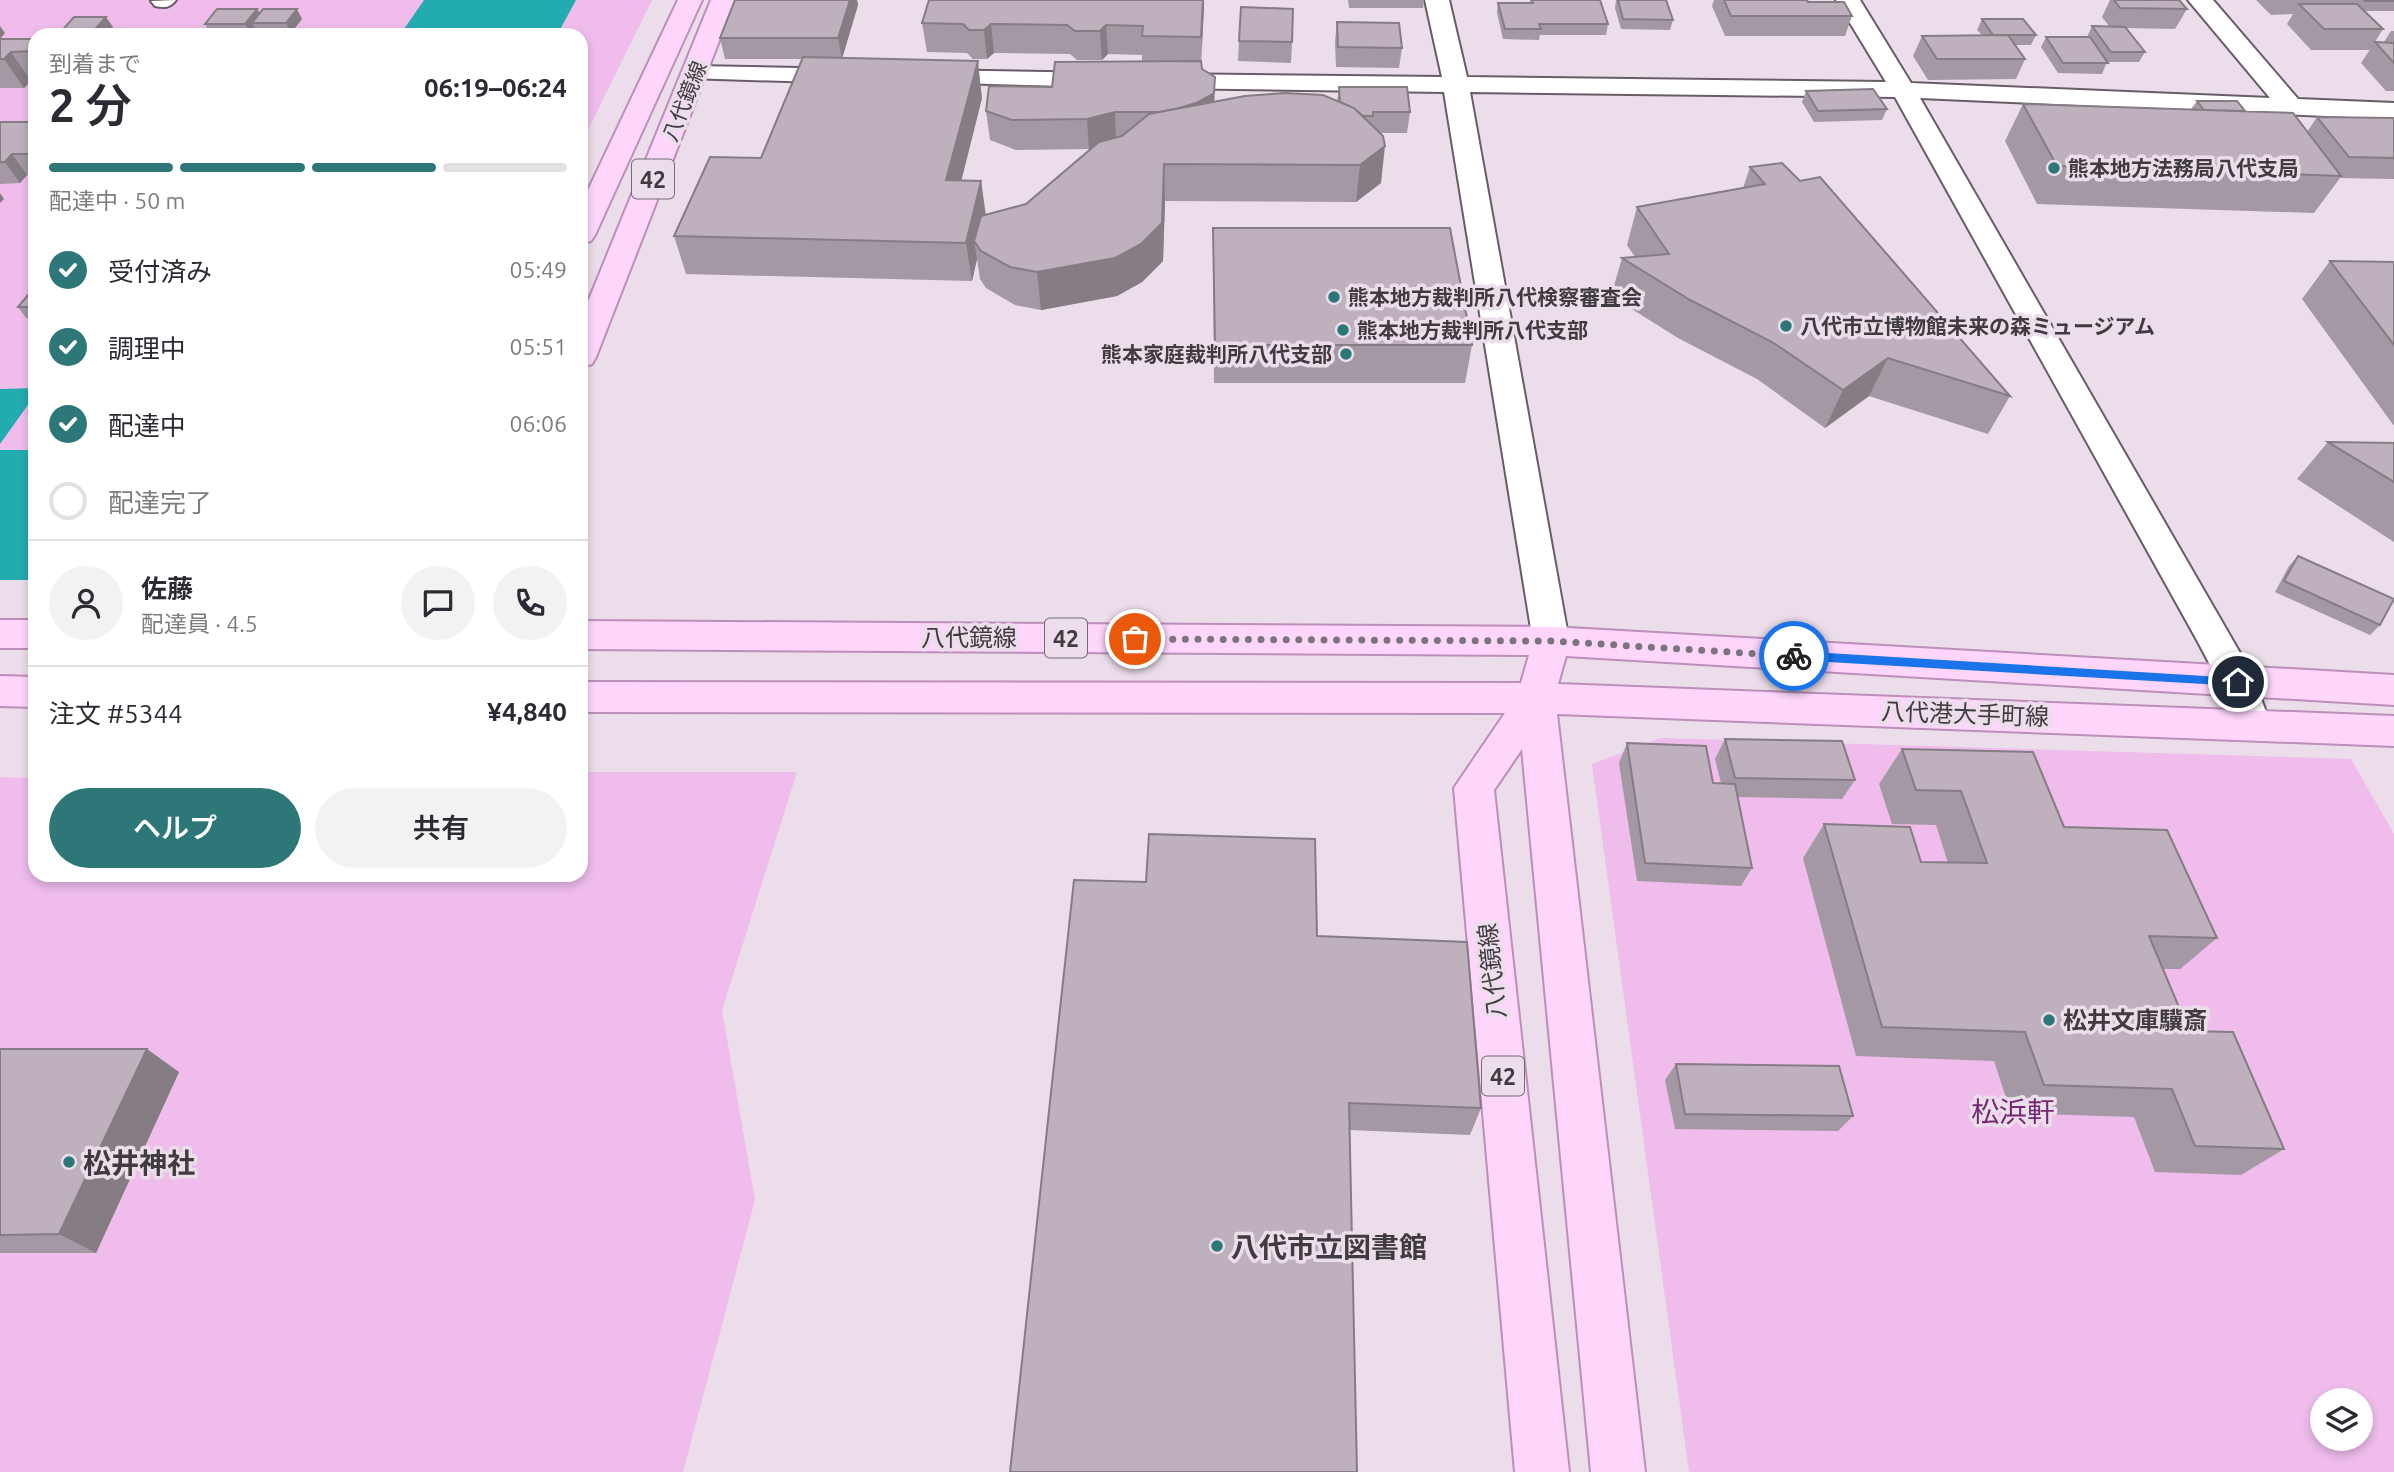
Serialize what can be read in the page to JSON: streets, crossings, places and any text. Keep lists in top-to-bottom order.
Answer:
{
  "streets": {
    "main road": ["八代鏡線", "42", "八代港大手町線"]
  },
  "crossings": [
    ["八代鏡線", "八代港大手町線"]
  ],
  "parks": ["松浜軒"],
  "places": [
    "熊本地方法務局八代支局",
    "熊本地方裁判所八代検察審査会",
    "八代市立博物館未来の森ミュージアム",
    "熊本地方裁判所八代支部",
    "熊本家庭裁判所八代支部",
    "松井文庫驥斎",
    "松井神社",
    "八代市立図書館"
  ],
  "page": {
    "heading": ["2 分", "到着まで", "06:19–06:24"],
    "panel": [
      "佐藤",
      "配達員 · 4.5",
      "注文 #5344",
      "¥4,840"
    ],
    "bar": "配達中 · 50 m",
    "list": [
      ["受付済み", "05:49"],
      ["調理中", "05:51"],
      ["配達中", "06:06"],
      "配達完了"
    ],
    "buttons": ["ヘルプ", "共有"]
  }
}
